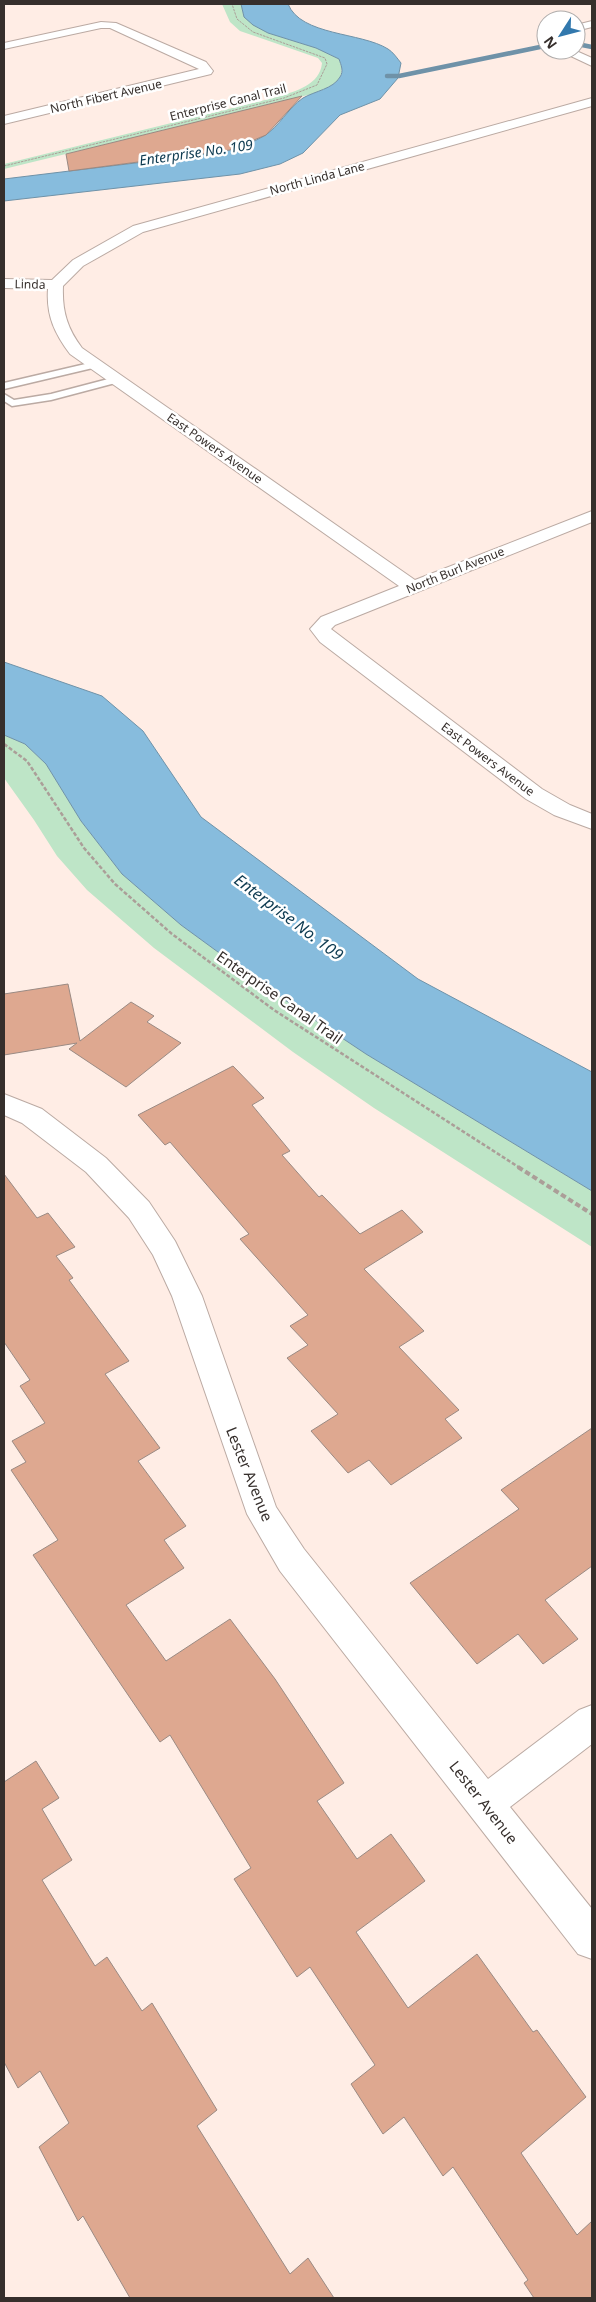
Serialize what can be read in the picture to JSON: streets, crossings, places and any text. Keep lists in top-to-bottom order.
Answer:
{
  "streets": {
    "street": [
      "North Fibert Avenue",
      "North Linda Lane",
      "Linda",
      "East Powers Avenue",
      "North Burl Avenue",
      "Lester Avenue"
    ],
    "path": ["Enterprise Canal Trail"]
  },
  "crossings": [
    ["North Linda Lane", "Linda"],
    ["North Linda Lane", "East Powers Avenue"],
    ["Linda", "East Powers Avenue"],
    ["East Powers Avenue", "North Burl Avenue"]
  ],
  "water": ["Enterprise No. 109"],
  "north": "bottom left"
}
